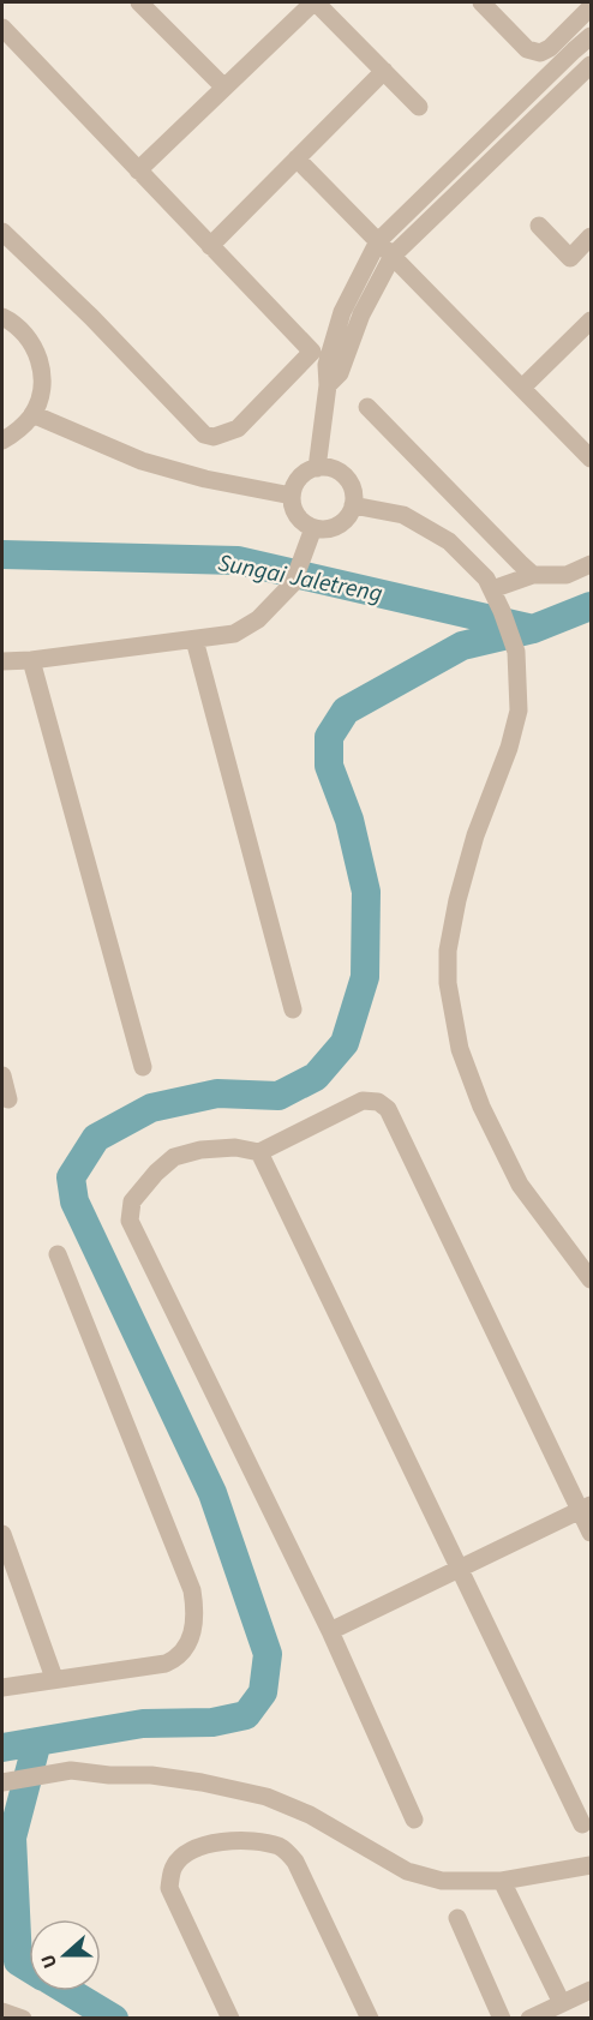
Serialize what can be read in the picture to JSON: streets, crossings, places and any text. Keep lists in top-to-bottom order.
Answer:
{
  "water": ["Sungai Jaletreng"],
  "north": "left"
}
